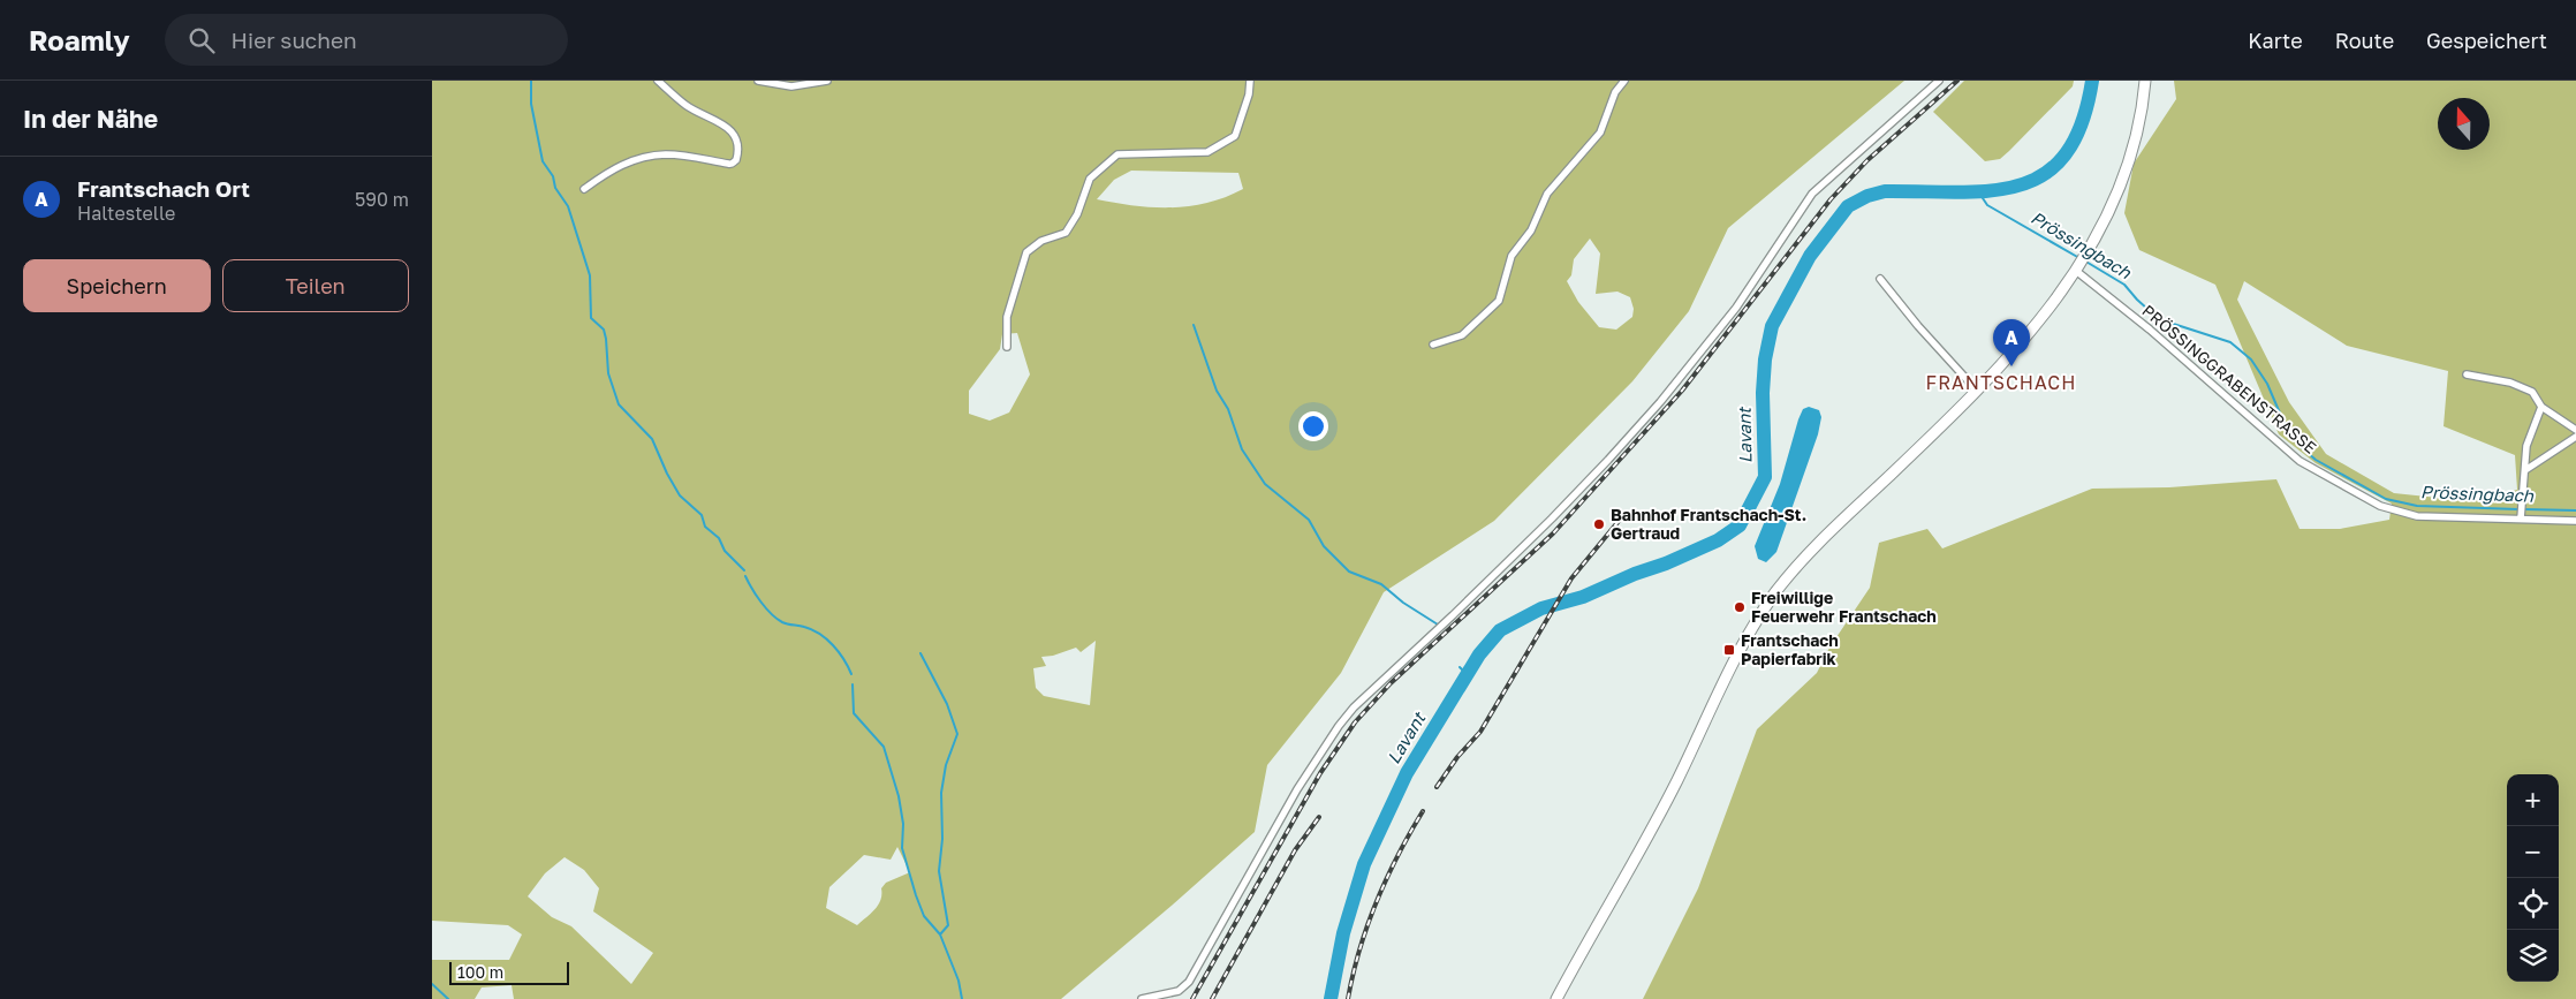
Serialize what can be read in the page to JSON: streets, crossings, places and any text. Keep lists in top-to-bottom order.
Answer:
{
  "streets": {
    "street": ["PRÖSSINGGRABENSTRASSE"]
  },
  "districts": ["FRANTSCHACH"],
  "water": ["Prössingbach", "Lavant"],
  "places": {
    "other": ["Bahnhof Frantschach-St. Gertraud", "Freiwillige Feuerwehr Frantschach"],
    "transit": ["Frantschach Papierfabrik"]
  },
  "scale_bar": "100 m",
  "north": "top",
  "page": {
    "header": "Roamly",
    "search": "Hier suchen",
    "nav": ["Karte", "Route", "Gespeichert"],
    "heading": "In der Nähe",
    "list": [
      {
        "mark": "A",
        "name": "Frantschach Ort",
        "note": "Haltestelle",
        "value": "590 m"
      }
    ],
    "buttons": ["Speichern", "Teilen"],
    "pins": "A",
    "map_buttons": ["+", "−"],
    "scale": "100 m"
  }
}
